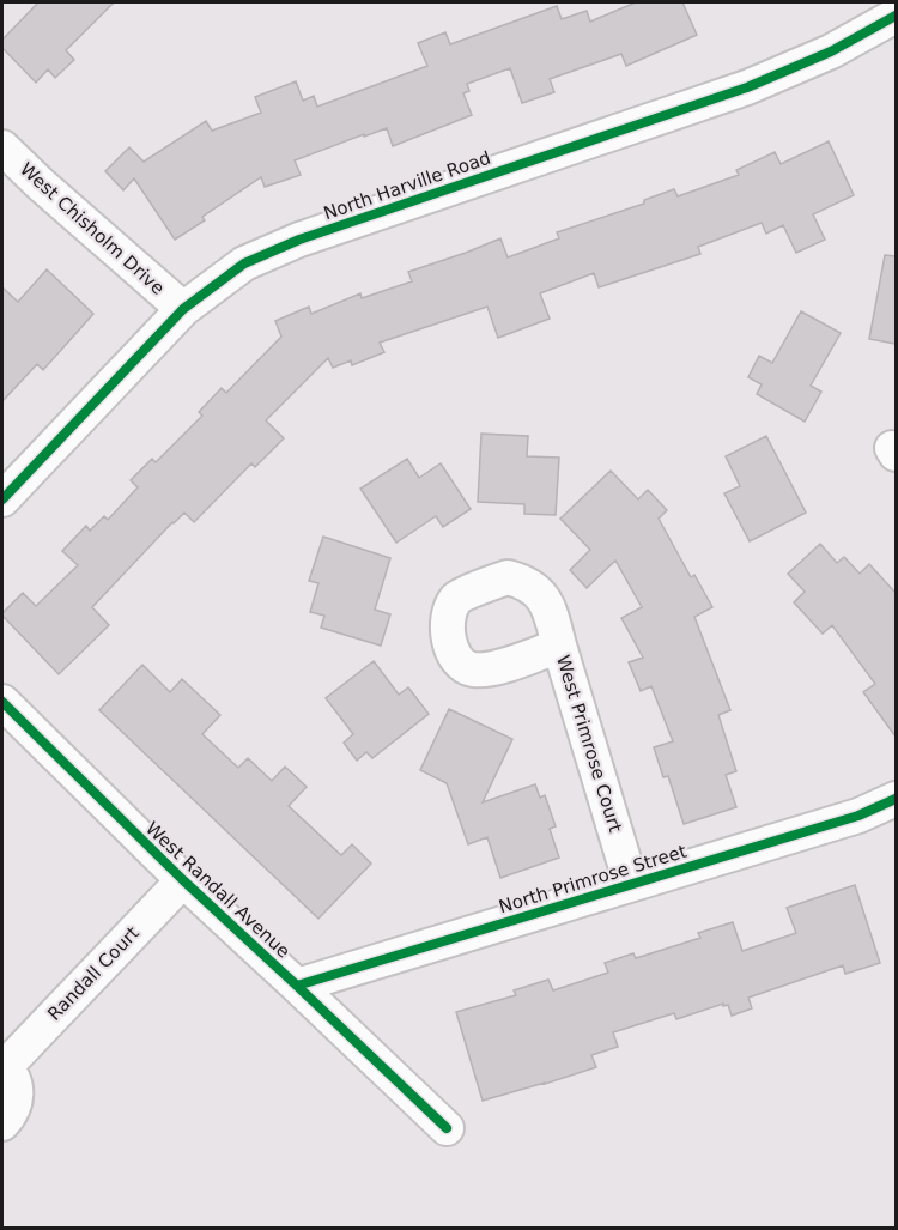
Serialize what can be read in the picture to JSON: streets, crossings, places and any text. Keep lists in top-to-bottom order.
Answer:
{
  "streets": {
    "street": [
      "North Harville Road",
      "West Chisholm Drive",
      "West Primrose Court",
      "North Primrose Street",
      "West Randall Avenue",
      "Randall Court"
    ]
  },
  "crossings": [
    ["North Harville Road", "West Chisholm Drive"],
    ["West Primrose Court", "North Primrose Street"],
    ["North Primrose Street", "West Randall Avenue"],
    ["West Randall Avenue", "Randall Court"]
  ]
}
